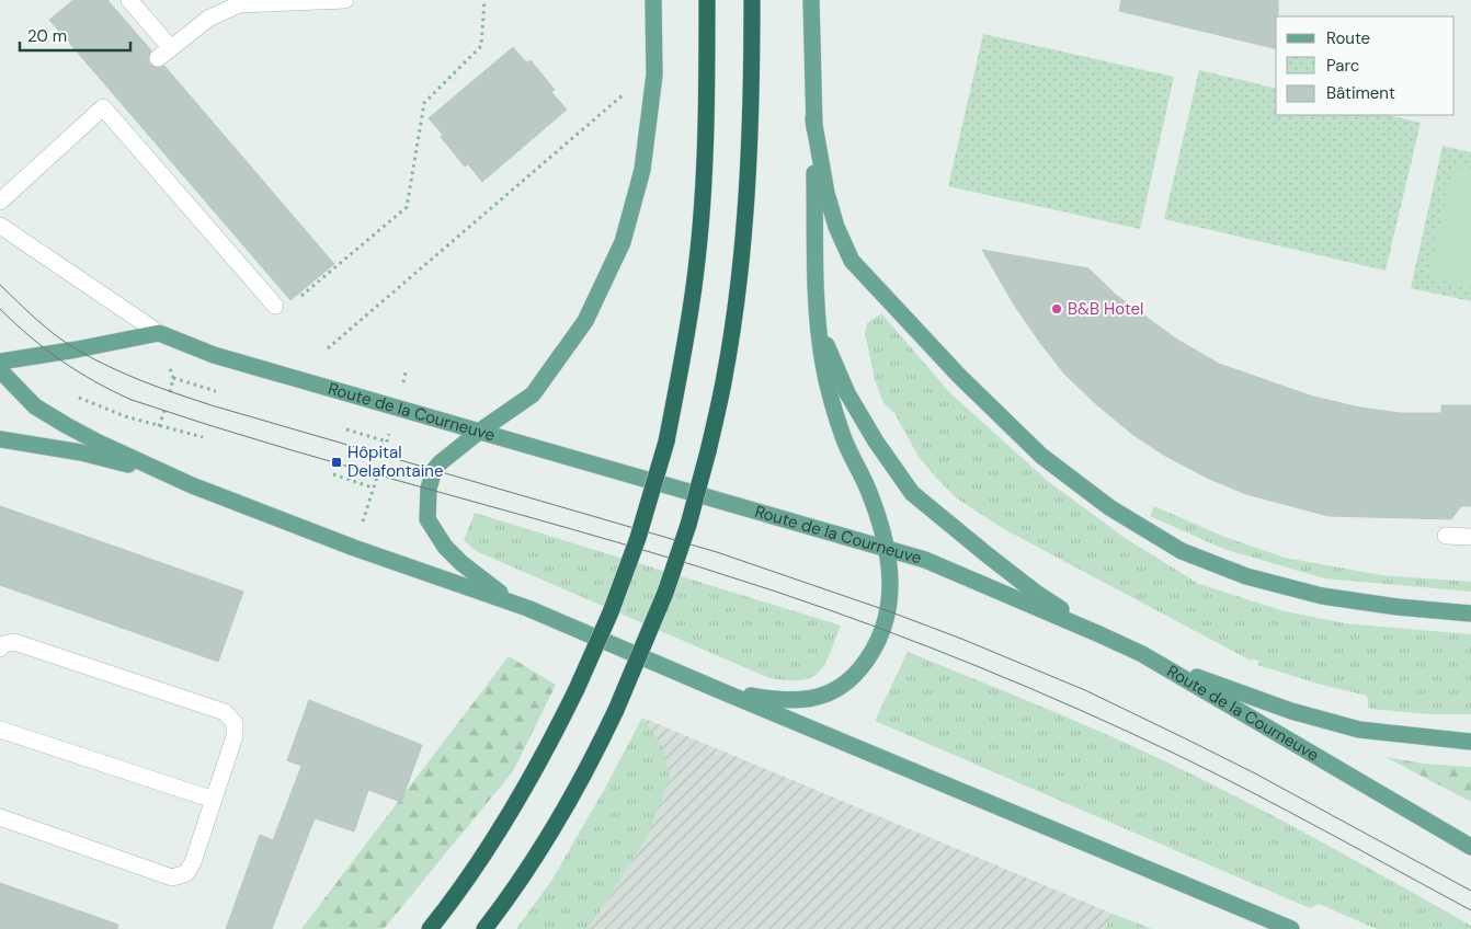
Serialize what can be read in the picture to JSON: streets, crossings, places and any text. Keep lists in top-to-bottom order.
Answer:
{
  "streets": {
    "main road": ["Route de la Courneuve"]
  },
  "places": {
    "other": ["B&B Hotel"],
    "transit": ["Hôpital Delafontaine"]
  },
  "legend": ["Route", "Parc", "Bâtiment"],
  "scale_bar": "20 m"
}
